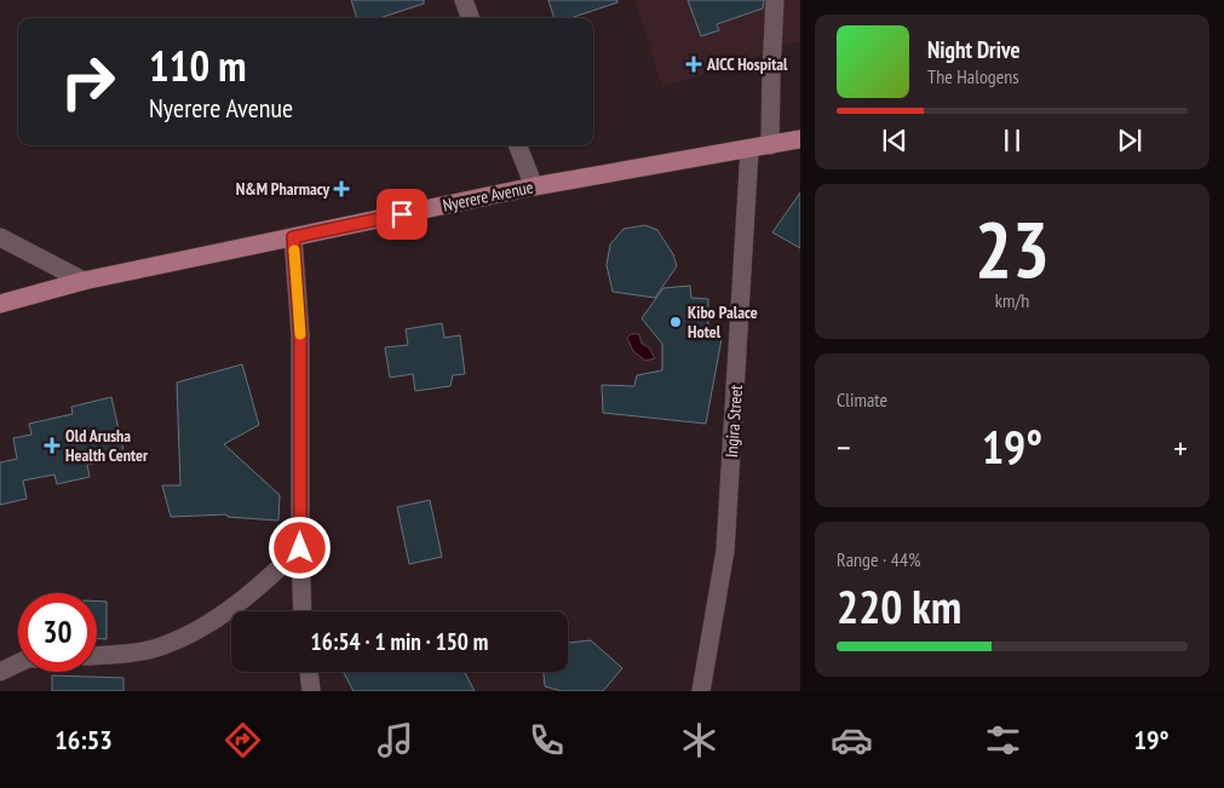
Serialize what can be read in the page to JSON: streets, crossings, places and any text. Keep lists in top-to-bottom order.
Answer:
{
  "streets": {
    "main road": ["Nyerere Avenue"],
    "street": ["Ingira Street"]
  },
  "crossings": [
    ["Nyerere Avenue", "Ingira Street"]
  ],
  "places": {
    "health": ["AICC Hospital", "N&M Pharmacy", "Old Arusha Health Center"],
    "other": ["Kibo Palace Hotel"]
  },
  "page": {
    "turn": ["110 m", "Nyerere Avenue"],
    "song": ["Night Drive", "The Halogens"],
    "tile": [
      ["23", "km/h"],
      "Climate",
      ["Range · 44%", "220 km"]
    ],
    "heat": ["−", "19°", "+"],
    "limit": "30",
    "trip": "16:54 · 1 min · 150 m",
    "tabs": ["16:53", "19°"]
  }
}
